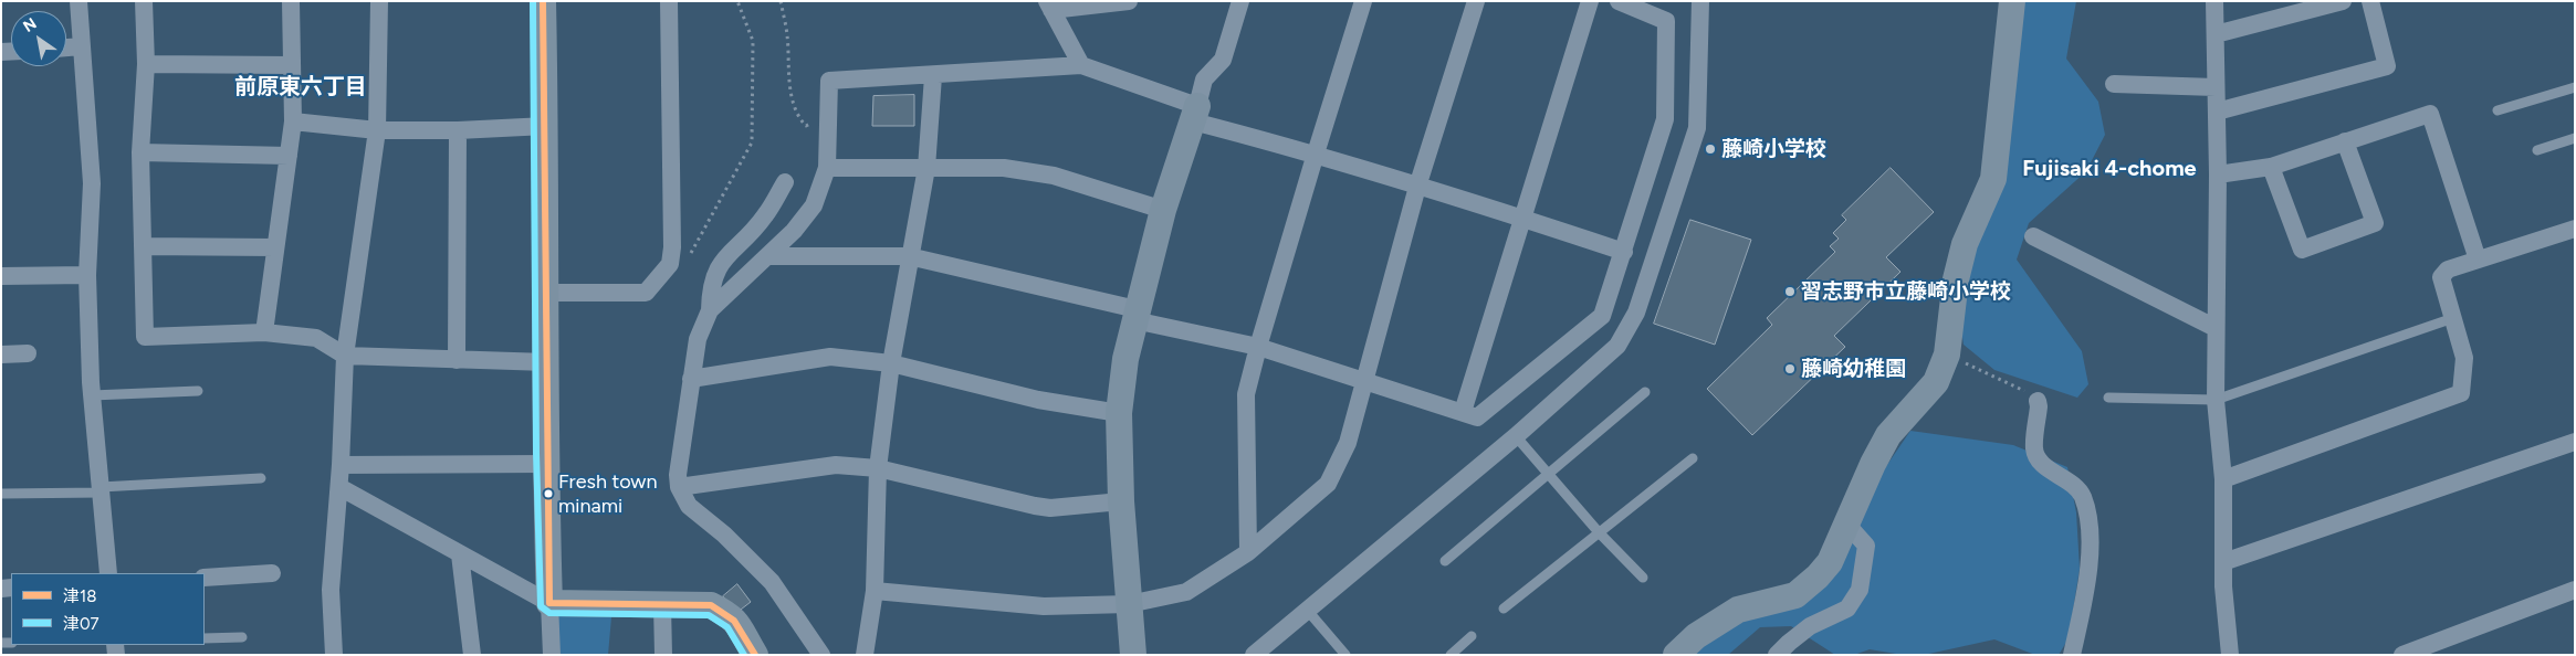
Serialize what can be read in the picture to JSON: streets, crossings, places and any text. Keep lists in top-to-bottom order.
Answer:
{
  "districts": ["前原東六丁目", "Fujisaki 4-chome"],
  "places": [
    "藤崎小学校",
    "習志野市立藤崎小学校",
    "藤崎幼稚園",
    "Fresh town minami"
  ],
  "lines": ["transit line 津18", "transit line 津07"],
  "legend": ["津18", "津07"],
  "north": "top left"
}
